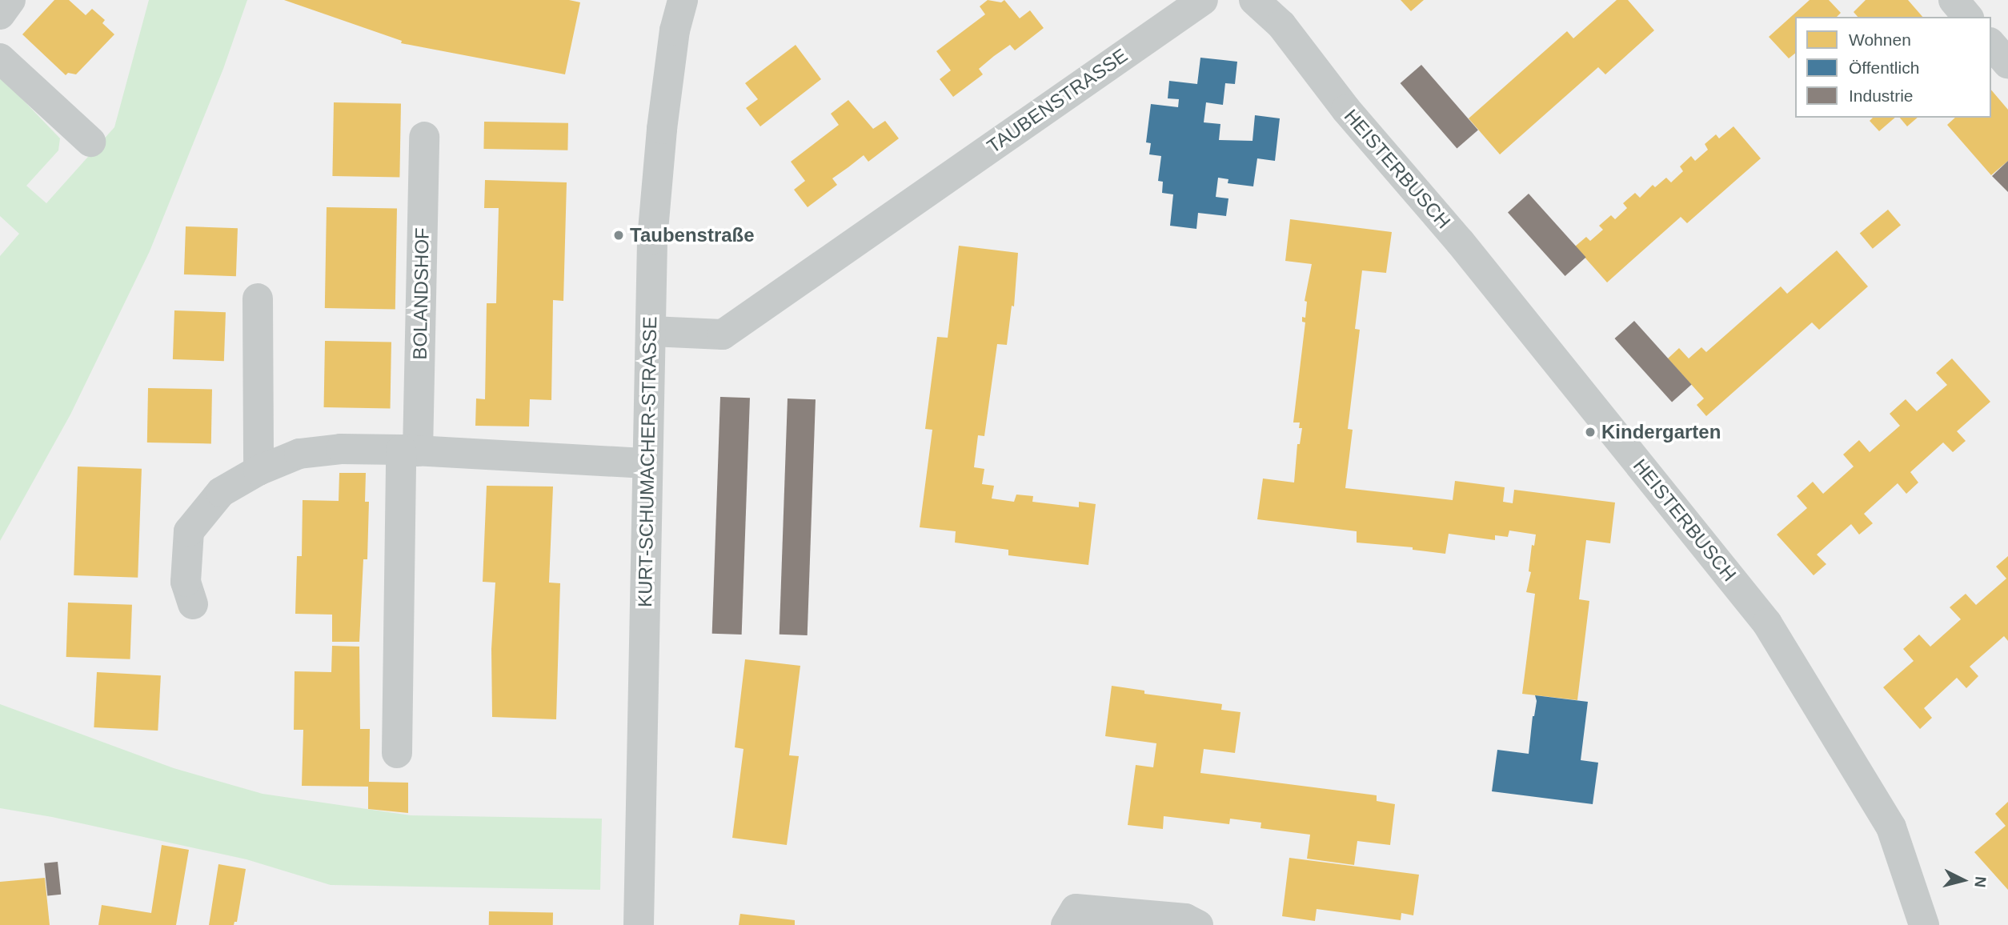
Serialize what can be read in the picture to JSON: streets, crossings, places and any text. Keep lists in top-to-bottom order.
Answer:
{
  "streets": {
    "street": [
      "TAUBENSTRASSE",
      "HEISTERBUSCH",
      "BOLANDSHOF",
      "KURT-SCHUMACHER-STRASSE"
    ]
  },
  "crossings": [
    ["TAUBENSTRASSE", "KURT-SCHUMACHER-STRASSE"]
  ],
  "places": ["Taubenstraße", "Kindergarten"],
  "legend": ["Wohnen", "Öffentlich", "Industrie"],
  "north": "right"
}
